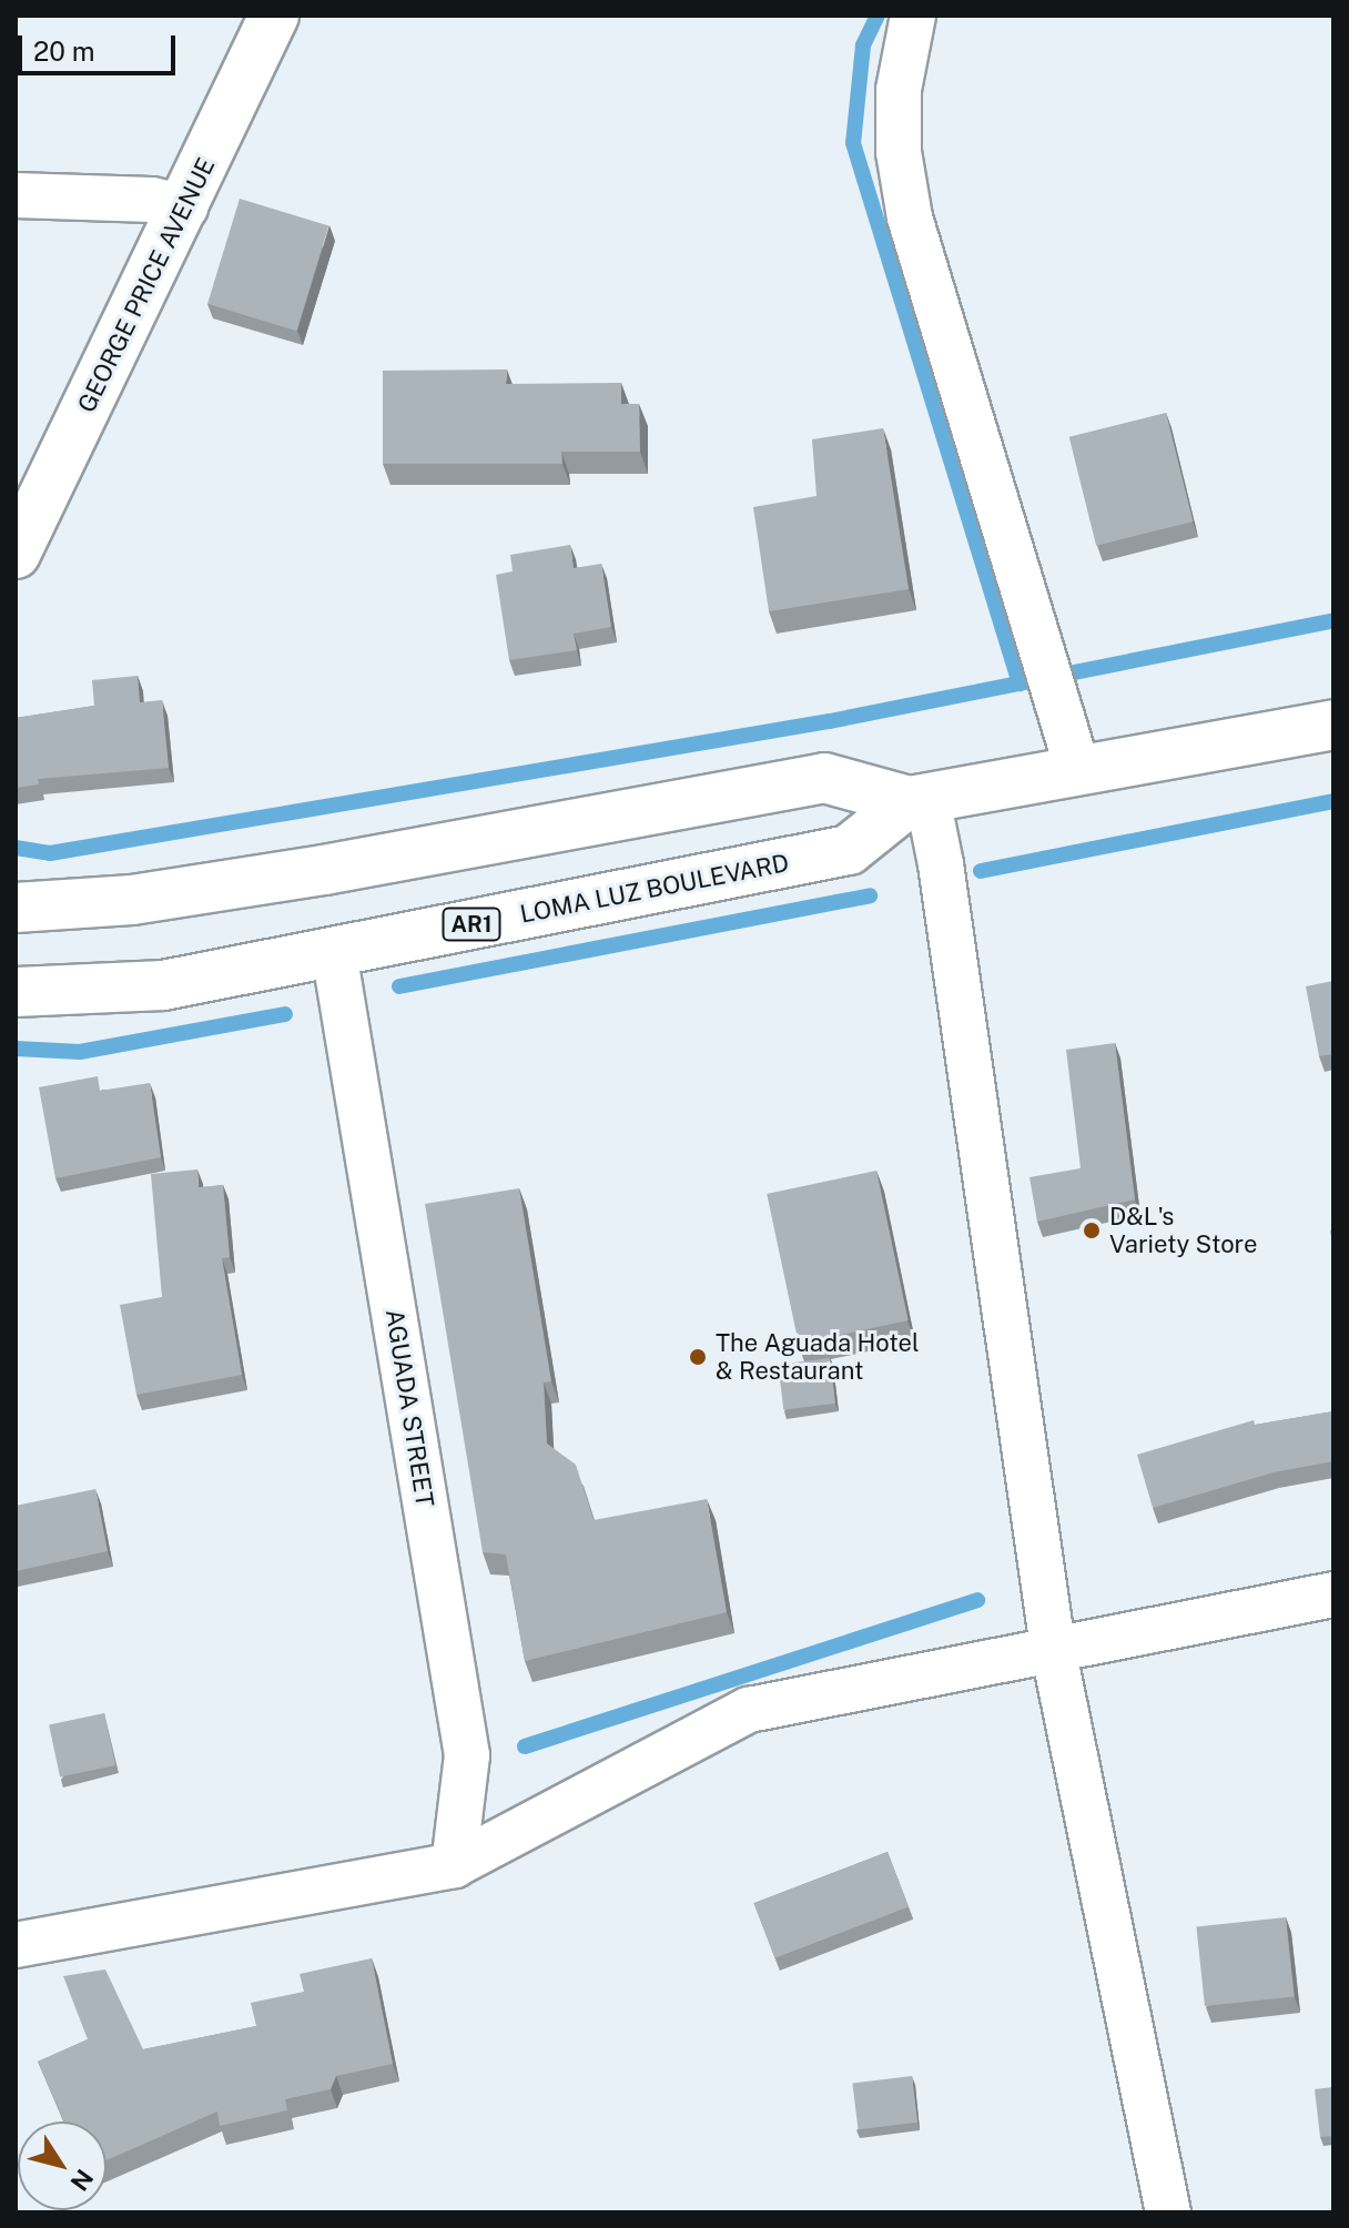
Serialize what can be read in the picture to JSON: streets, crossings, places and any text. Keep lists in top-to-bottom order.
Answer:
{
  "streets": {
    "main road": ["GEORGE PRICE AVENUE", "LOMA LUZ BOULEVARD", "AR1"],
    "street": ["AGUADA STREET"]
  },
  "crossings": [
    ["LOMA LUZ BOULEVARD", "AGUADA STREET"]
  ],
  "places": ["D&L's Variety Store", "The Aguada Hotel & Restaurant"],
  "scale_bar": "20 m",
  "north": "bottom right"
}
